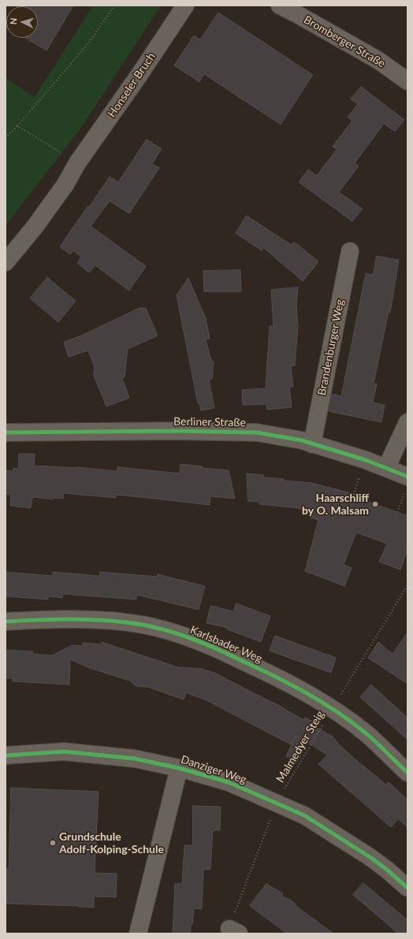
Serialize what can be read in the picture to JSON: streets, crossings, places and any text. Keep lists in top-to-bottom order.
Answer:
{
  "streets": {
    "street": [
      "Bromberger Straße",
      "Honseler Bruch",
      "Brandenburger Weg",
      "Berliner Straße",
      "Karlsbader Weg",
      "Danziger Weg"
    ],
    "path": ["Malmedyer Steig"]
  },
  "crossings": [
    ["Brandenburger Weg", "Berliner Straße"],
    ["Karlsbader Weg", "Malmedyer Steig"],
    ["Malmedyer Steig", "Danziger Weg"]
  ],
  "places": ["Haarschliff by O. Malsam", "Grundschule Adolf-Kolping-Schule"],
  "north": "left"
}
